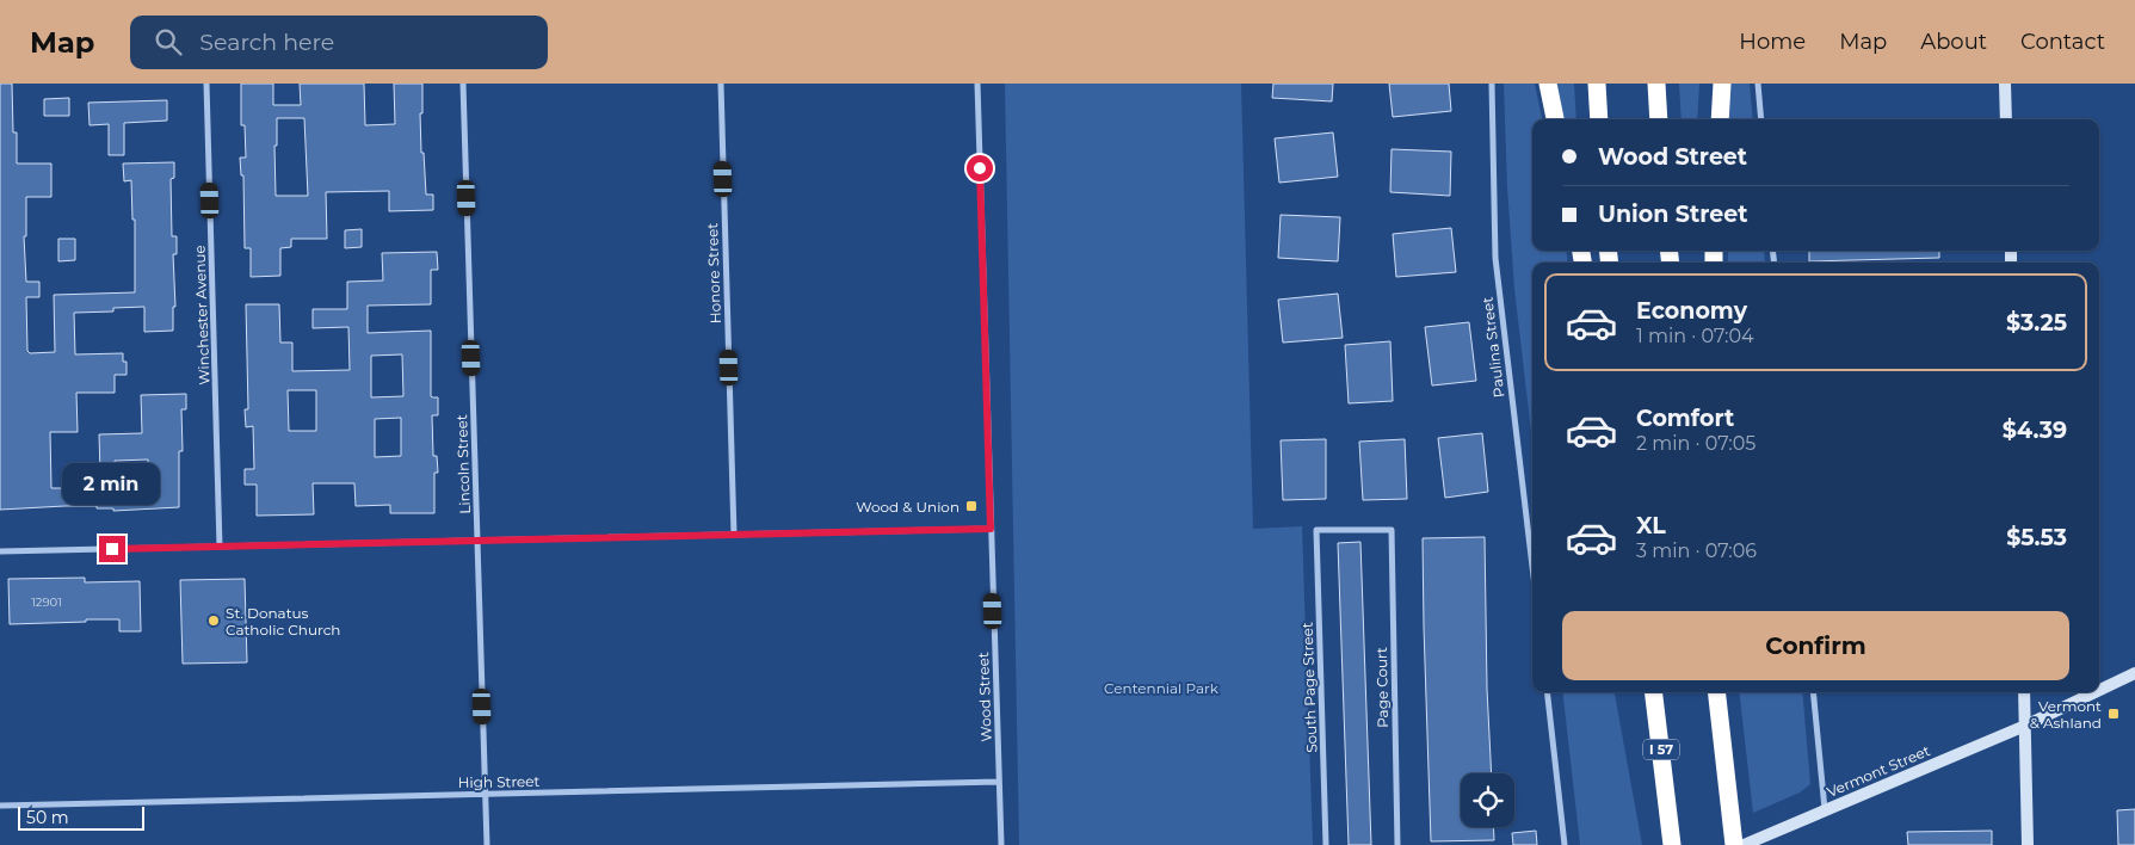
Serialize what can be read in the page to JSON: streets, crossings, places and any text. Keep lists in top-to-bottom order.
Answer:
{
  "streets": {
    "highway": ["I 57"],
    "street": [
      "Honore Street",
      "Winchester Avenue",
      "Paulina Street",
      "Lincoln Street",
      "South Page Street",
      "Page Court",
      "Wood Street",
      "Vermont Street",
      "High Street"
    ]
  },
  "crossings": [
    ["Lincoln Street", "High Street"],
    ["South Page Street", "Page Court"],
    ["Wood Street", "High Street"]
  ],
  "parks": ["Centennial Park"],
  "places": {
    "transit": ["Wood & Union", "Vermont & Ashland"],
    "other": ["St. Donatus Catholic Church"]
  },
  "house_numbers": ["12901"],
  "scale_bar": "50 m",
  "page": {
    "header": "Map",
    "search": "Search here",
    "nav": [
      "Home",
      "Map",
      "About",
      "Contact"
    ],
    "banner": ["Wood Street", "Union Street"],
    "list": [
      {
        "name": "Economy",
        "note": "1 min · 07:04",
        "value": "$3.25"
      },
      {
        "name": "Comfort",
        "note": "2 min · 07:05",
        "value": "$4.39"
      },
      {
        "name": "XL",
        "note": "3 min · 07:06",
        "value": "$5.53"
      }
    ],
    "bubble": "2 min",
    "buttons": "Confirm",
    "scale": "50 m"
  }
}
